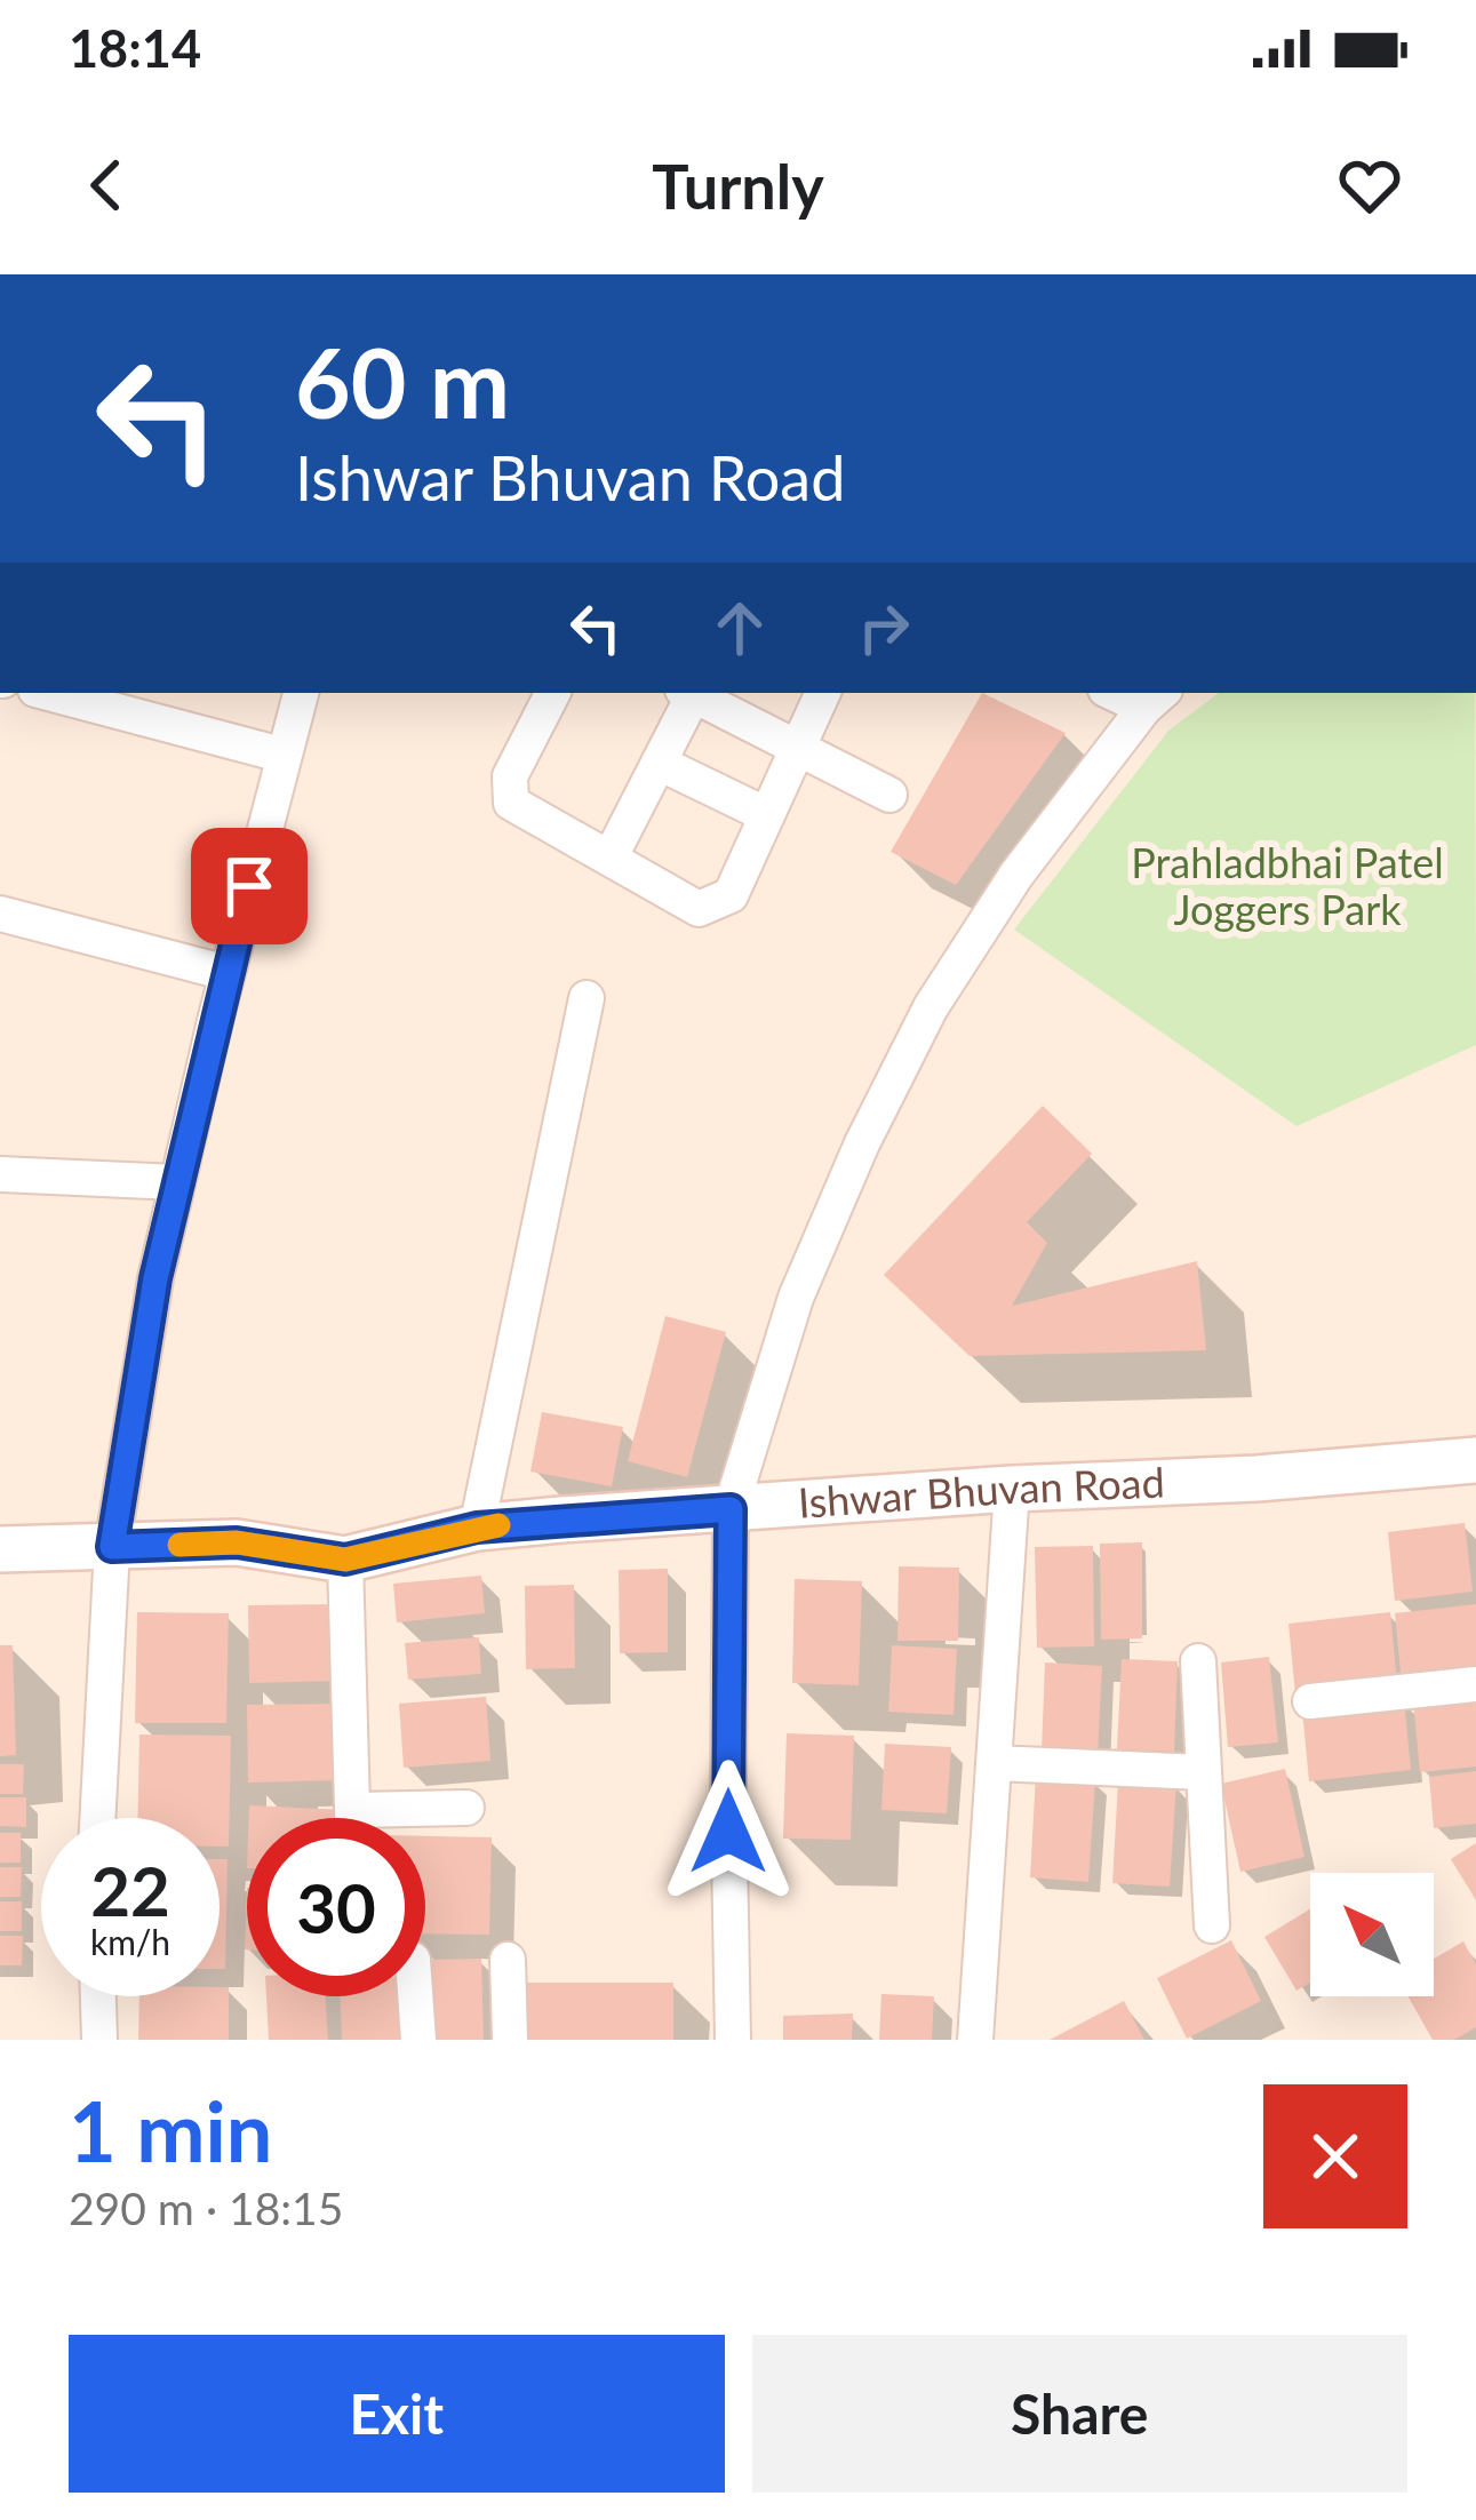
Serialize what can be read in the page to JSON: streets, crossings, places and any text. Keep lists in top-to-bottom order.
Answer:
{
  "streets": {
    "street": ["Ishwar Bhuvan Road"]
  },
  "parks": ["Prahladbhai Patel Joggers Park"],
  "north": "top left",
  "page": {
    "status": "18:14",
    "header": "Turnly",
    "turn": ["60 m", "Ishwar Bhuvan Road"],
    "speed": "22 km/h",
    "limit": "30",
    "heading": ["1 min", "290 m · 18:15"],
    "buttons": ["Exit", "Share"]
  }
}
